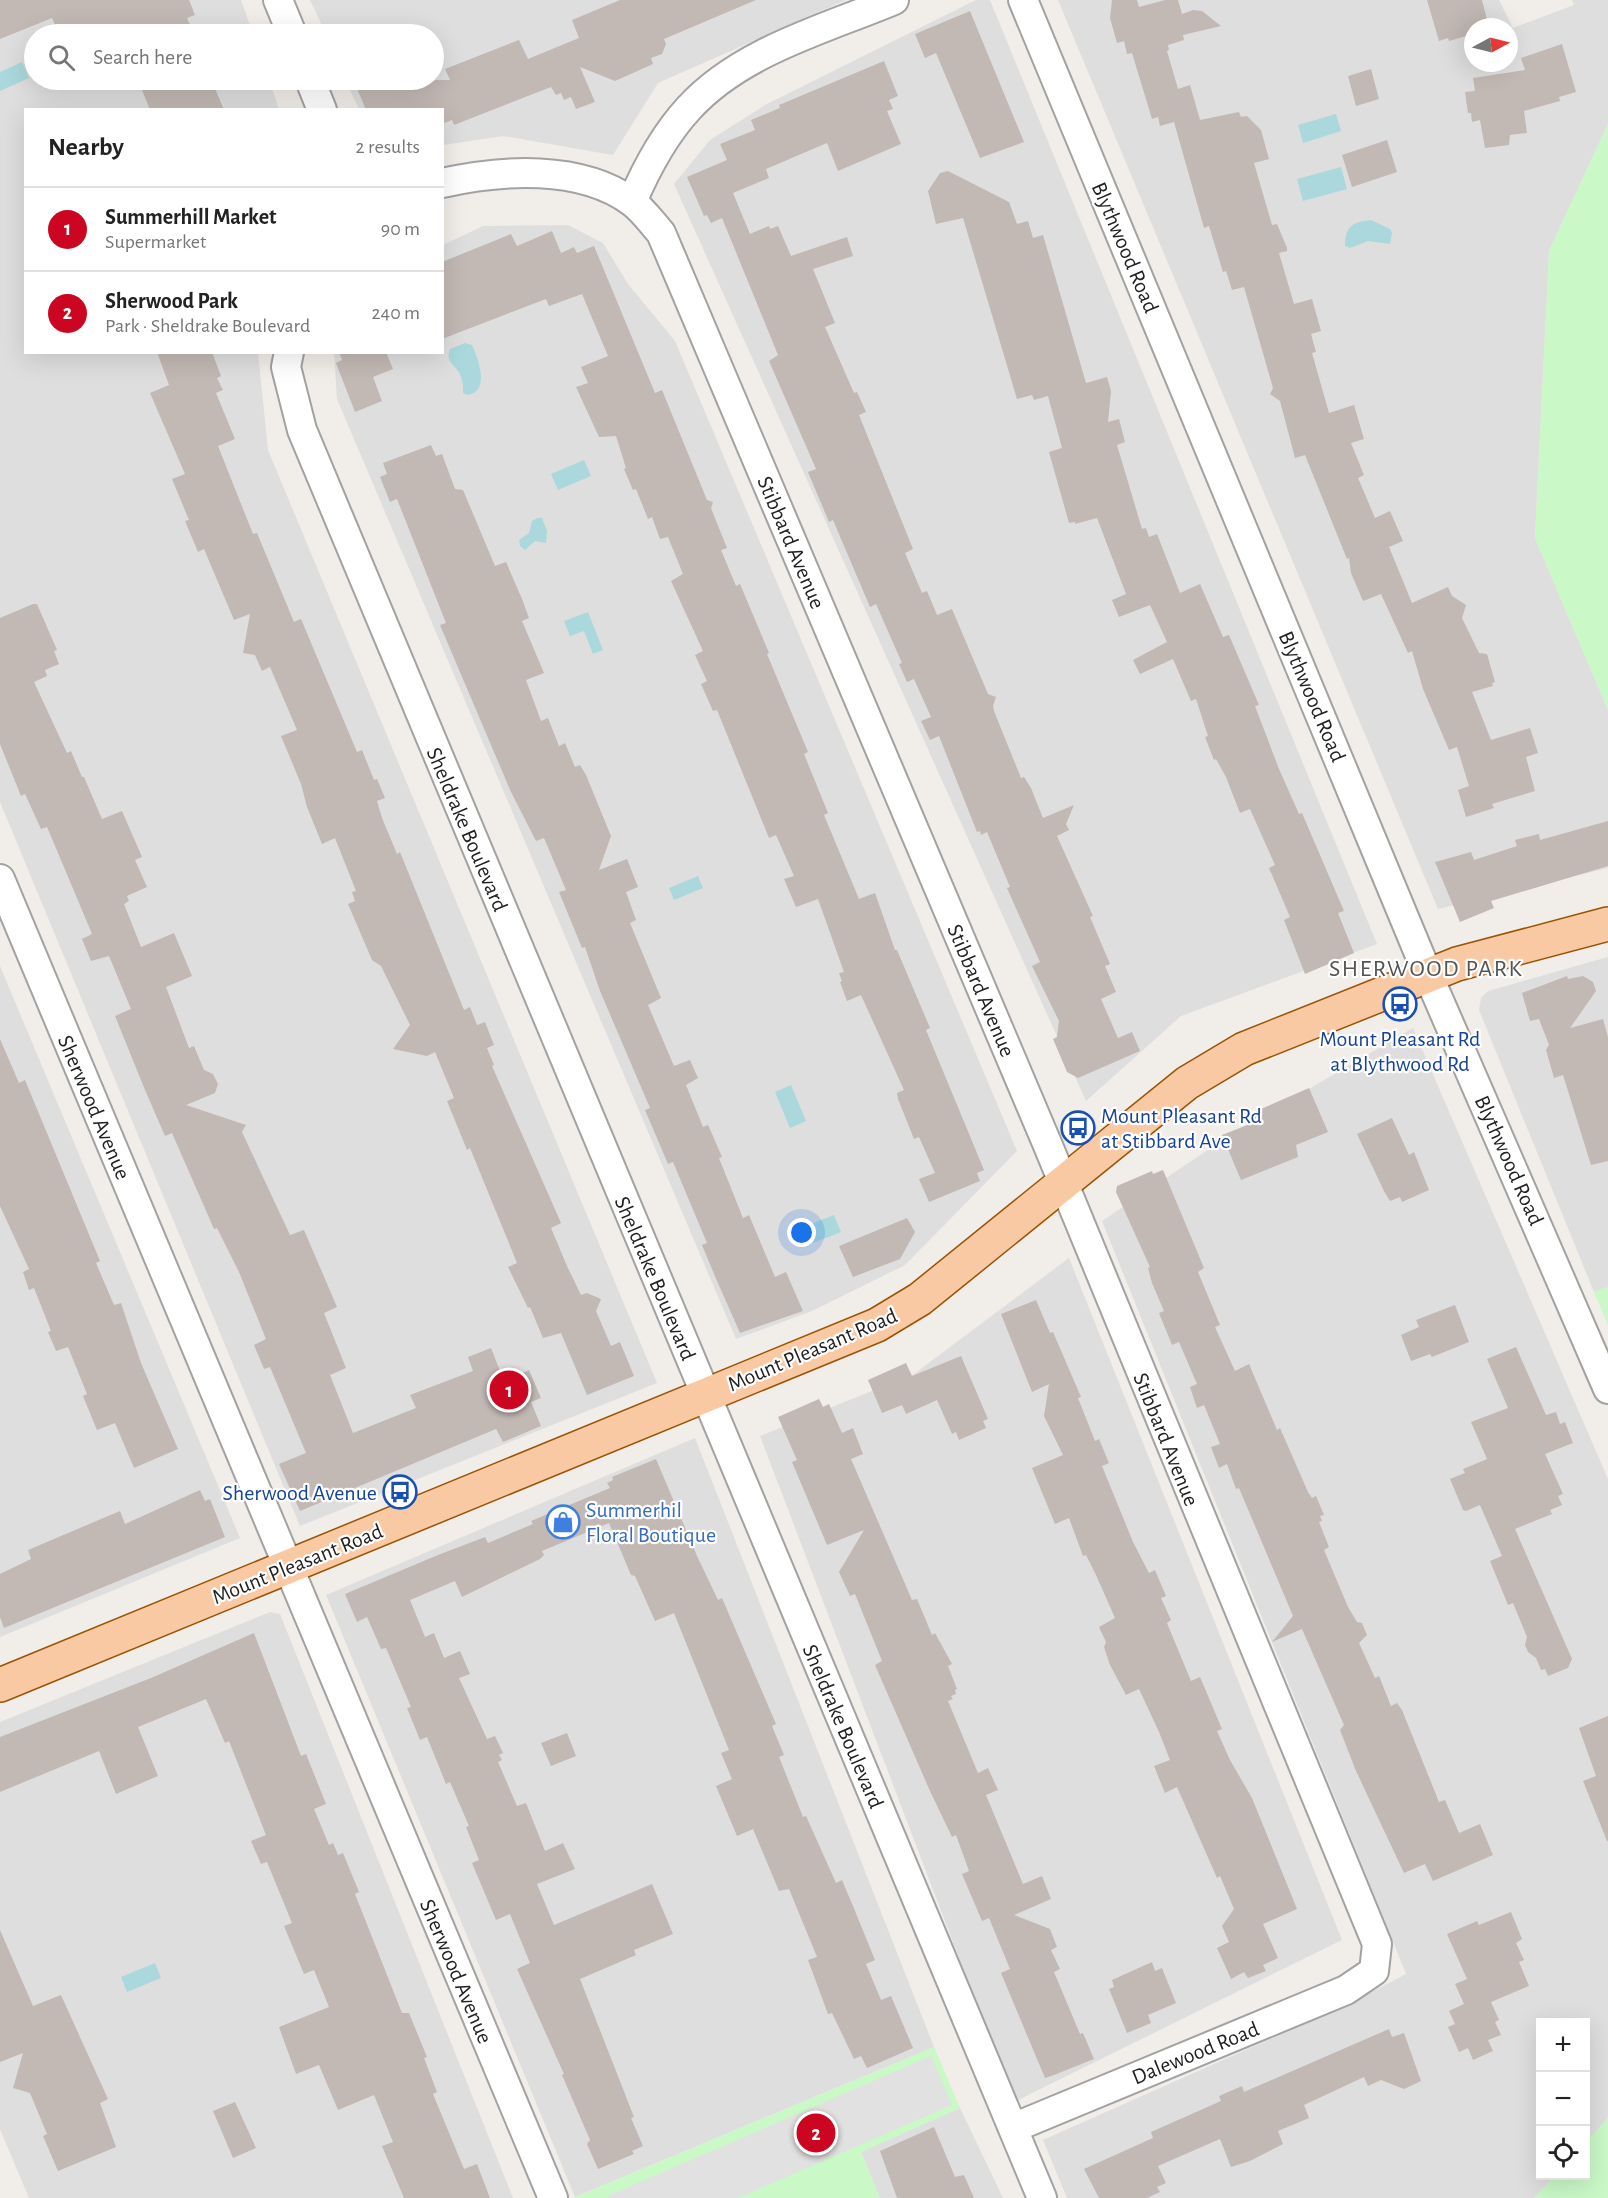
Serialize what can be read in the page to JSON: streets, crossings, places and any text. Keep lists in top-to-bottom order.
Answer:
{
  "streets": {
    "main road": ["Mount Pleasant Road"],
    "street": [
      "Blythwood Road",
      "Stibbard Avenue",
      "Sheldrake Boulevard",
      "Sherwood Avenue",
      "Dalewood Road"
    ]
  },
  "crossings": [
    ["Blythwood Road", "Mount Pleasant Road"],
    ["Stibbard Avenue", "Mount Pleasant Road"],
    ["Stibbard Avenue", "Dalewood Road"],
    ["Sheldrake Boulevard", "Mount Pleasant Road"],
    ["Sheldrake Boulevard", "Dalewood Road"],
    ["Sherwood Avenue", "Mount Pleasant Road"]
  ],
  "districts": ["SHERWOOD PARK"],
  "places": {
    "bus stop": ["Mount Pleasant Rd at Blythwood Rd", "Mount Pleasant Rd at Stibbard Ave", "Sherwood Avenue"],
    "shop": ["Summerhil Floral Boutique"]
  },
  "north": "right",
  "page": {
    "search": "Search here",
    "heading": ["Nearby", "2 results"],
    "list": [
      {
        "mark": "1",
        "name": "Summerhill Market",
        "note": "Supermarket",
        "value": "90 m"
      },
      {
        "mark": "2",
        "name": "Sherwood Park",
        "note": "Park · Sheldrake Boulevard",
        "value": "240 m"
      }
    ],
    "pins": ["1", "2"],
    "map_buttons": ["+", "−"]
  }
}
